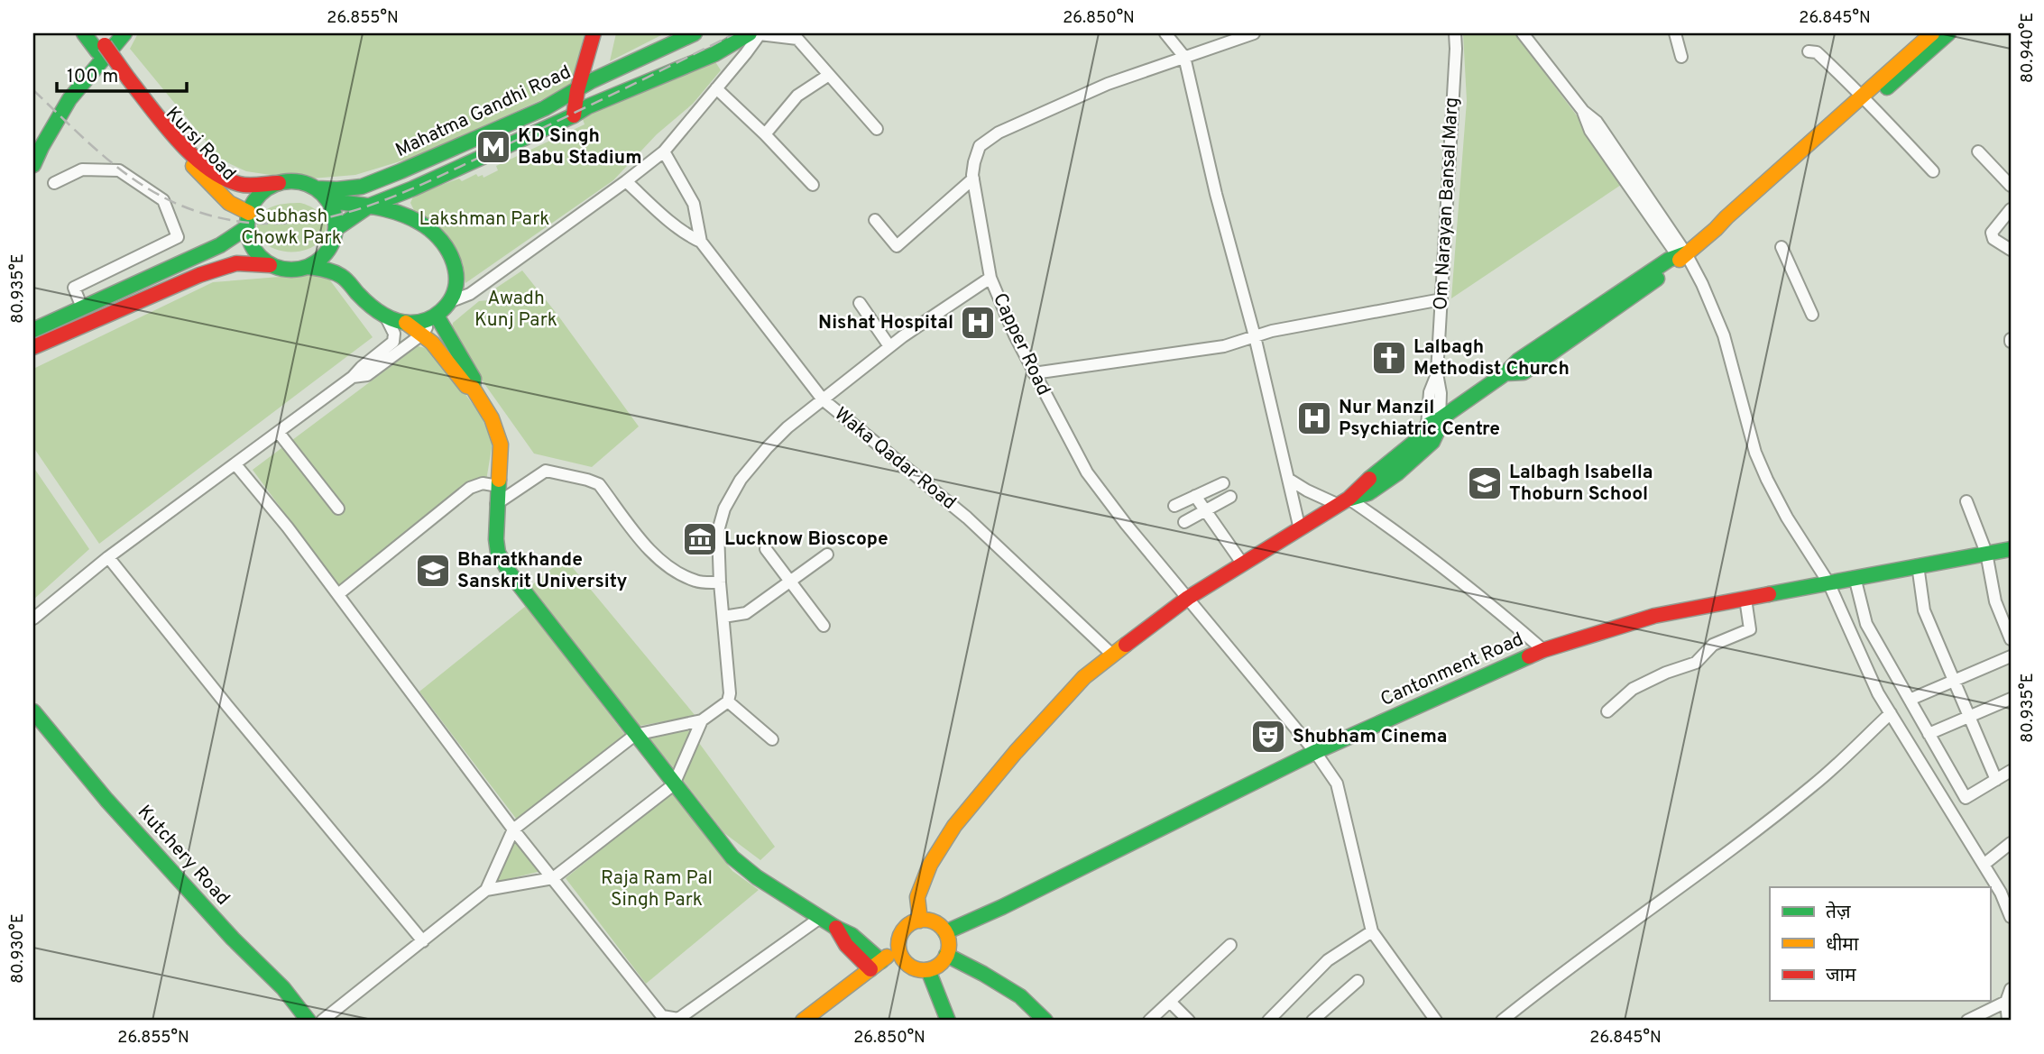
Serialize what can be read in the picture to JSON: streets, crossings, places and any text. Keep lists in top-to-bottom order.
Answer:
{
  "streets": {
    "street": [
      "Mahatma Gandhi Road",
      "Kursi Road",
      "Om Narayan Bansal Marg",
      "Capper Road",
      "Waka Qadar Road",
      "Cantonment Road",
      "Kutchery Road"
    ]
  },
  "crossings": [
    ["Mahatma Gandhi Road", "Kursi Road"],
    ["Capper Road", "Cantonment Road"]
  ],
  "parks": [
    "Subhash Chowk Park",
    "Lakshman Park",
    "Awadh Kunj Park",
    "Raja Ram Pal Singh Park"
  ],
  "places": {
    "metro station": ["KD Singh Babu Stadium"],
    "hospital": ["Nishat Hospital", "Nur Manzil Psychiatric Centre"],
    "church": ["Lalbagh Methodist Church"],
    "school or university": ["Lalbagh Isabella Thoburn School", "Bharatkhande Sanskrit University"],
    "museum": ["Lucknow Bioscope"],
    "theatre": ["Shubham Cinema"]
  },
  "legend": ["तेज़", "धीमा", "जाम"],
  "scale_bar": "100 m",
  "coordinates": [
    "26.855°N",
    "26.850°N",
    "26.845°N",
    "80.940°E",
    "80.935°E",
    "80.930°E"
  ]
}
